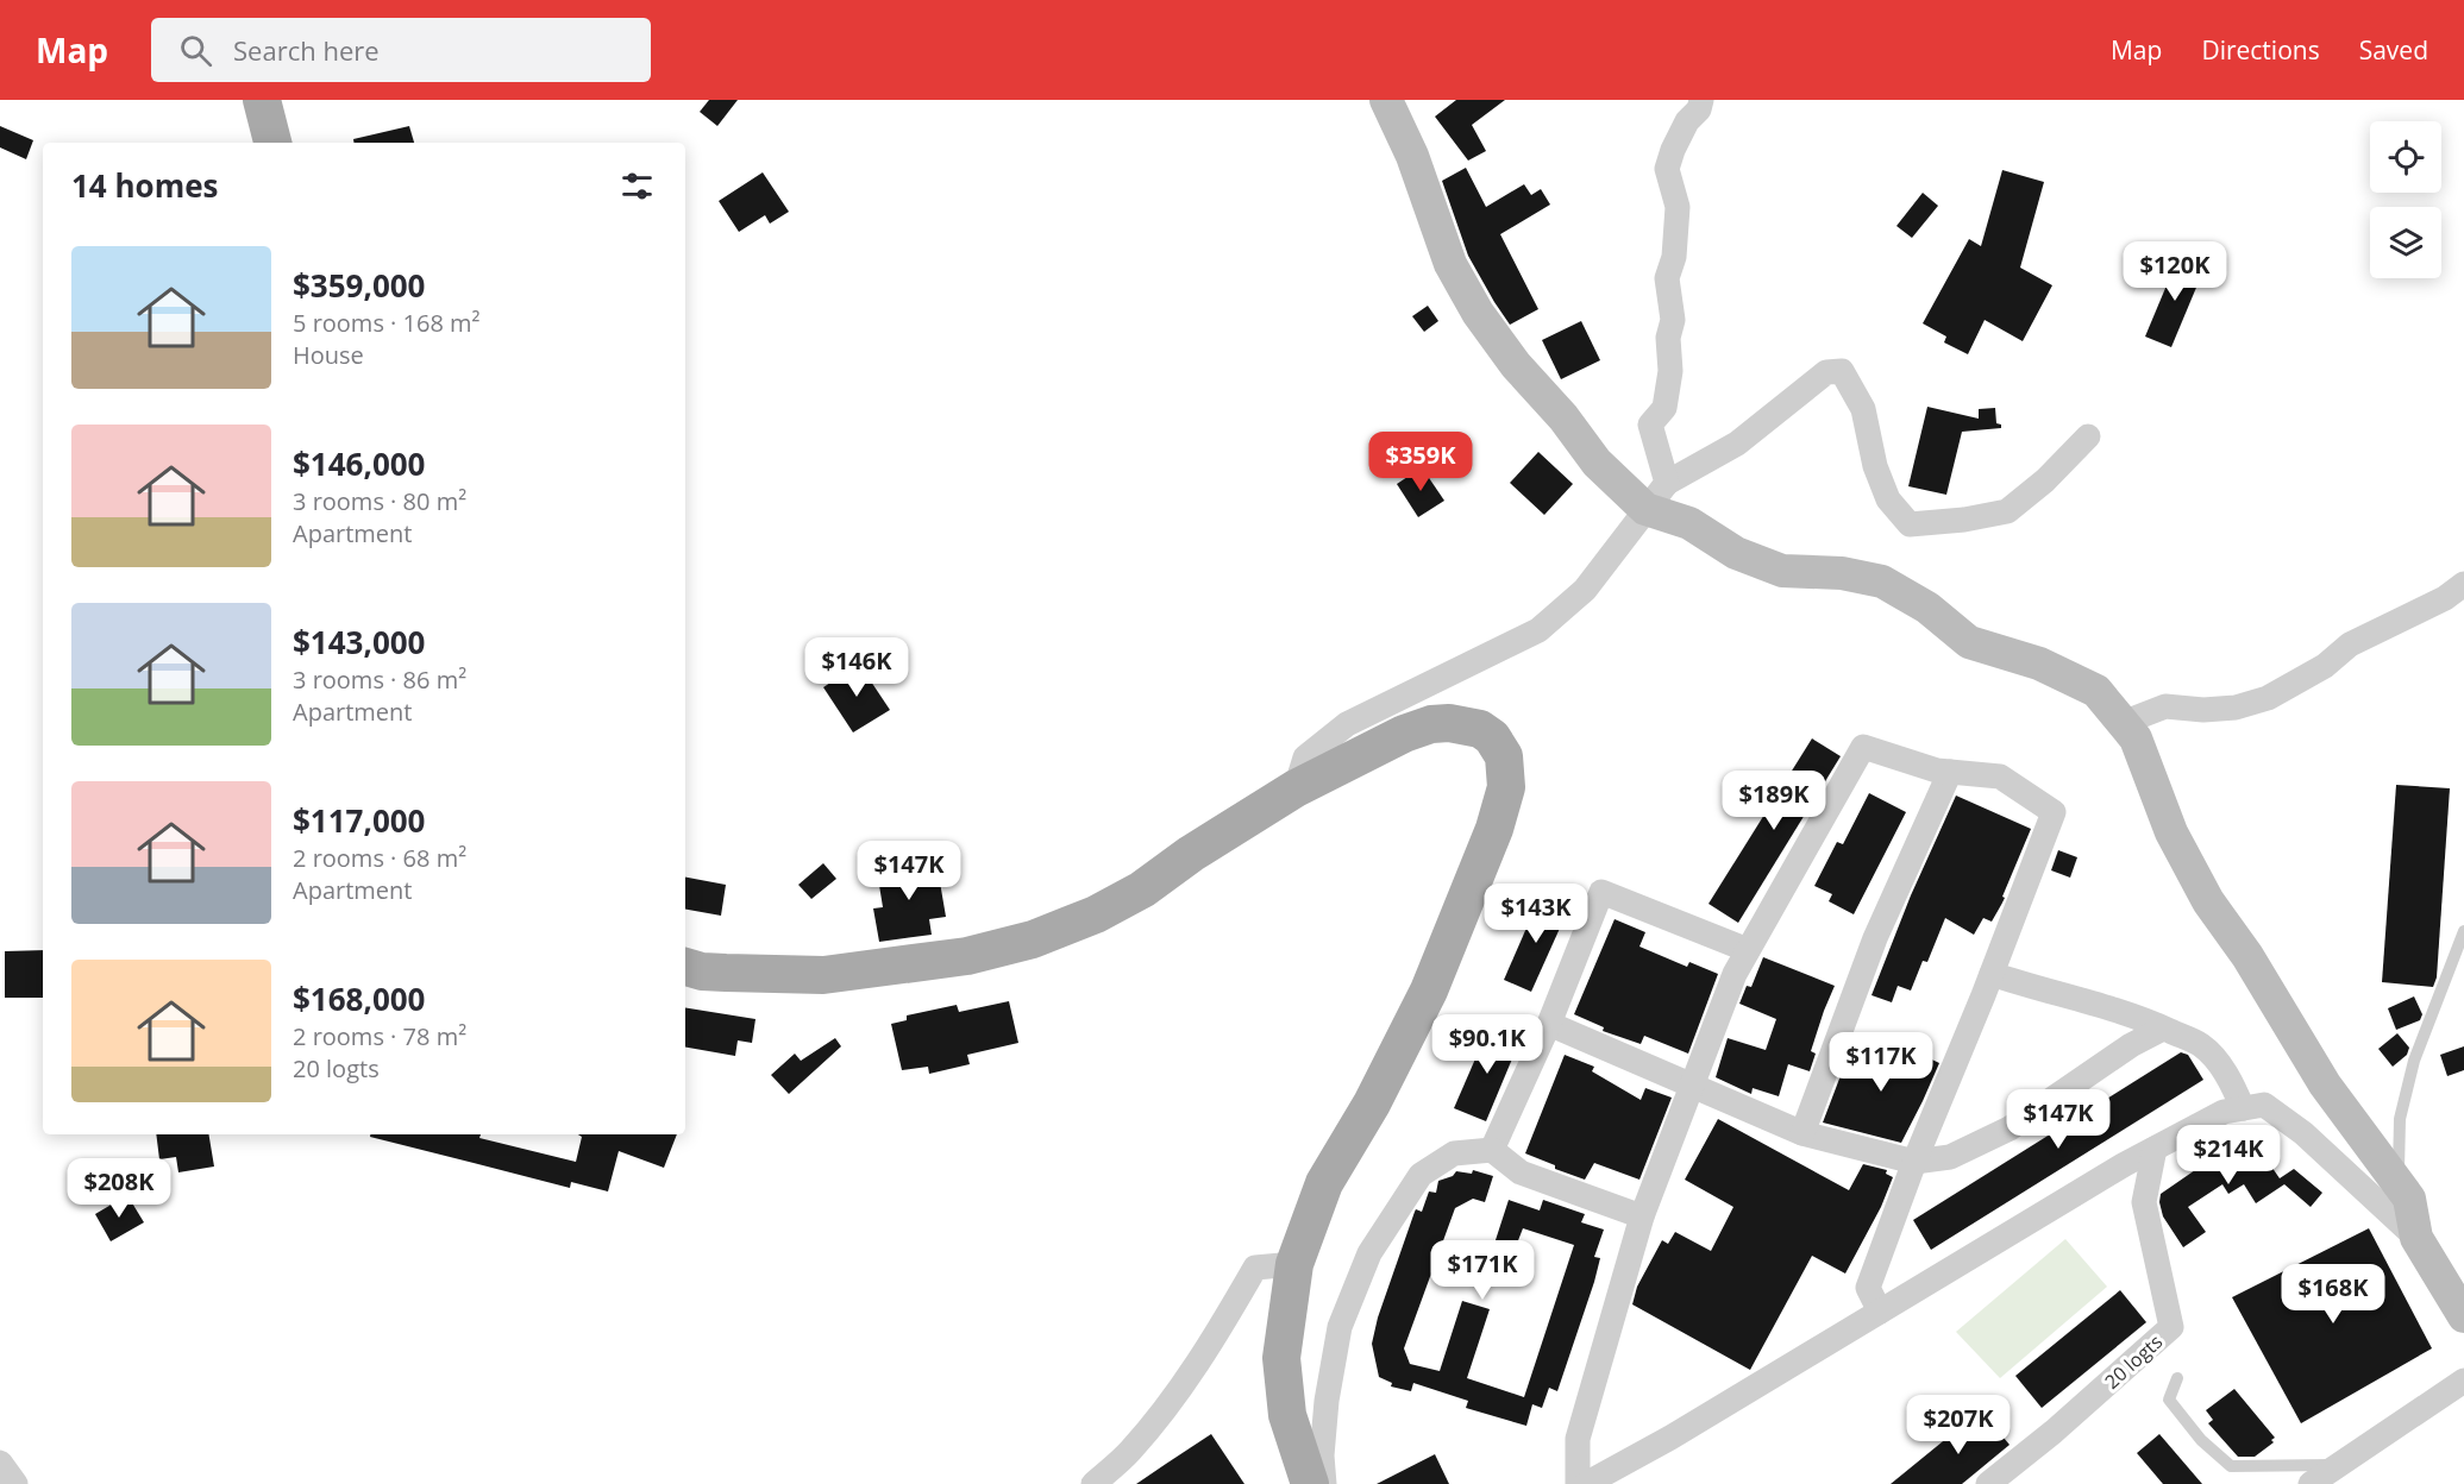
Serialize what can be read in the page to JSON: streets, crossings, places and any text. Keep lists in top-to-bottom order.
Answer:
{
  "streets": {
    "street": ["20 logts"]
  },
  "page": {
    "header": "Map",
    "search": "Search here",
    "nav": ["Map", "Directions", "Saved"],
    "heading": "14 homes",
    "list": [
      {
        "name": "$359,000",
        "note": "5 rooms · 168 m² · House"
      },
      {
        "name": "$146,000",
        "note": "3 rooms · 80 m² · Apartment"
      },
      {
        "name": "$143,000",
        "note": "3 rooms · 86 m² · Apartment"
      },
      {
        "name": "$117,000",
        "note": "2 rooms · 68 m² · Apartment"
      },
      {
        "name": "$168,000",
        "note": "2 rooms · 78 m² · 20 logts"
      }
    ],
    "price": [
      "$120K",
      "$359K",
      "$146K",
      "$189K",
      "$147K",
      "$143K",
      "$90.1K",
      "$117K",
      "$147K",
      "$214K",
      "$208K",
      "$171K",
      "$168K",
      "$207K"
    ]
  }
}
